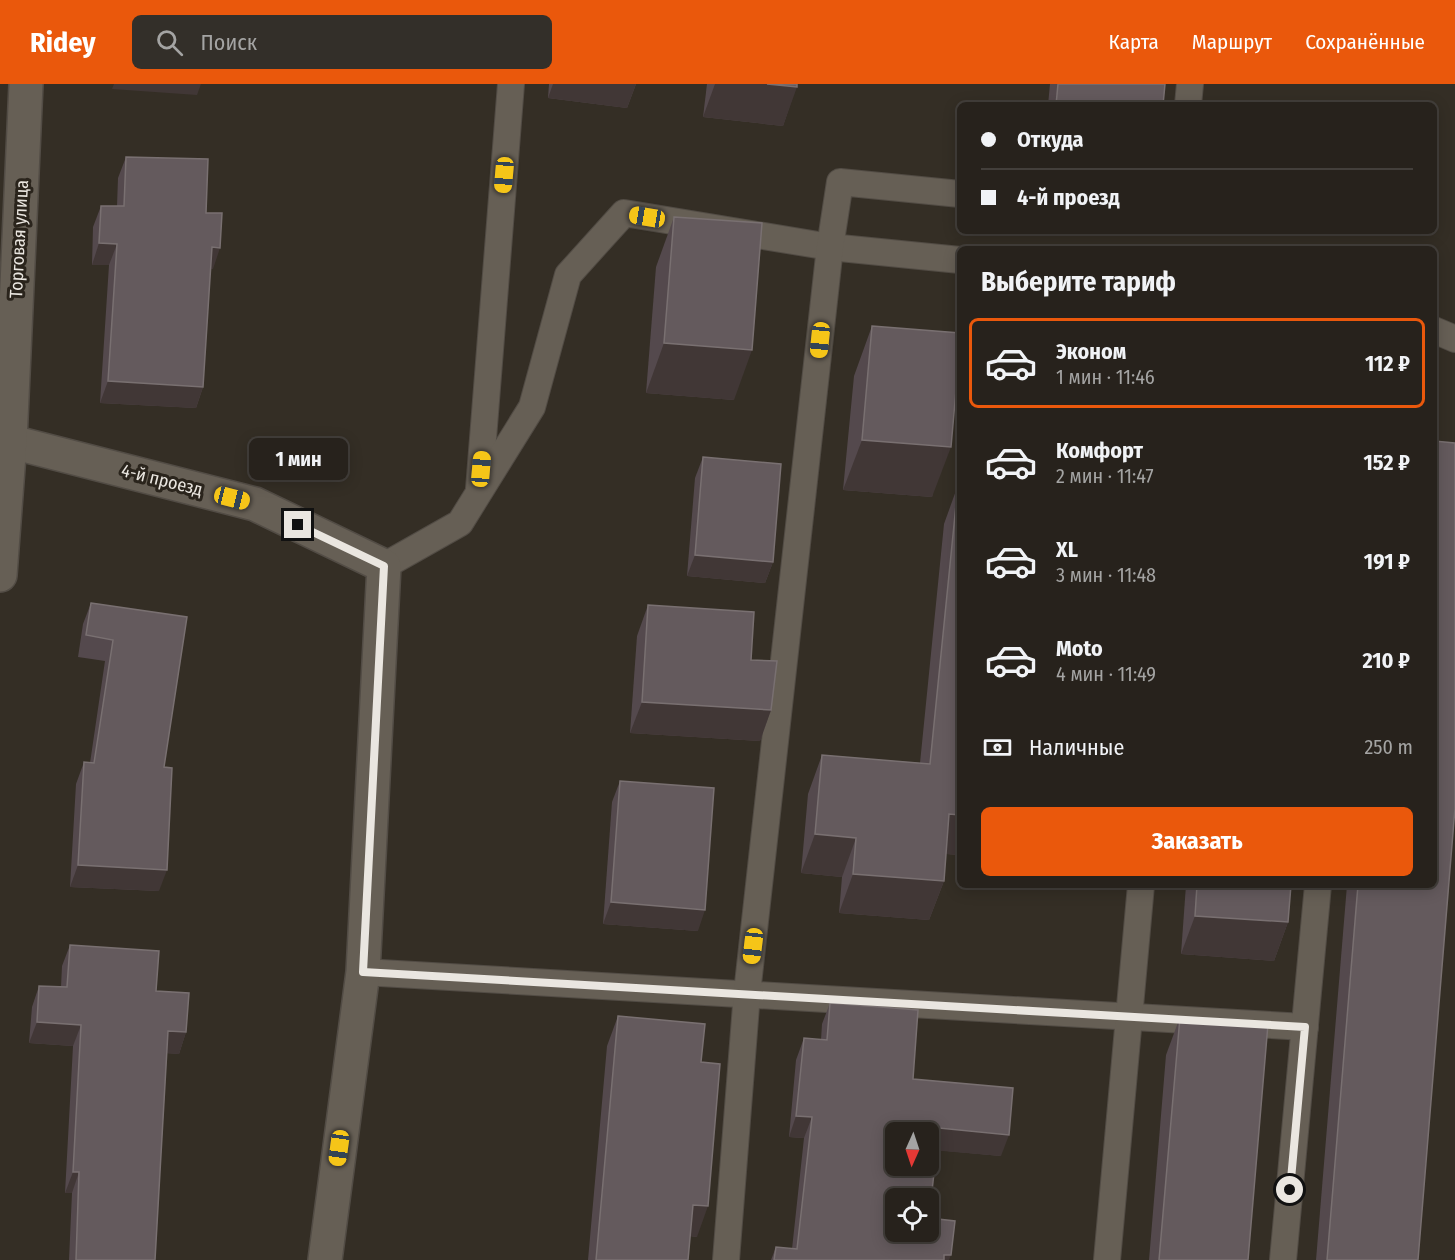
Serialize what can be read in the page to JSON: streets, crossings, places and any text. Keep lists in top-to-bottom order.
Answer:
{
  "streets": {
    "street": ["Торговая улица", "4-й проезд"]
  },
  "crossings": [
    ["Торговая улица", "4-й проезд"]
  ],
  "north": "bottom",
  "page": {
    "header": "Ridey",
    "search": "Поиск",
    "nav": ["Карта", "Маршрут", "Сохранённые"],
    "banner": ["Откуда", "4-й проезд"],
    "heading": "Выберите тариф",
    "list": [
      {
        "name": "Эконом",
        "note": "1 мин · 11:46",
        "value": "112 ₽"
      },
      {
        "name": "Комфорт",
        "note": "2 мин · 11:47",
        "value": "152 ₽"
      },
      {
        "name": "XL",
        "note": "3 мин · 11:48",
        "value": "191 ₽"
      },
      {
        "name": "Moto",
        "note": "4 мин · 11:49",
        "value": "210 ₽"
      }
    ],
    "bubble": "1 мин",
    "pay": ["Наличные", "250 m"],
    "buttons": "Заказать"
  }
}
